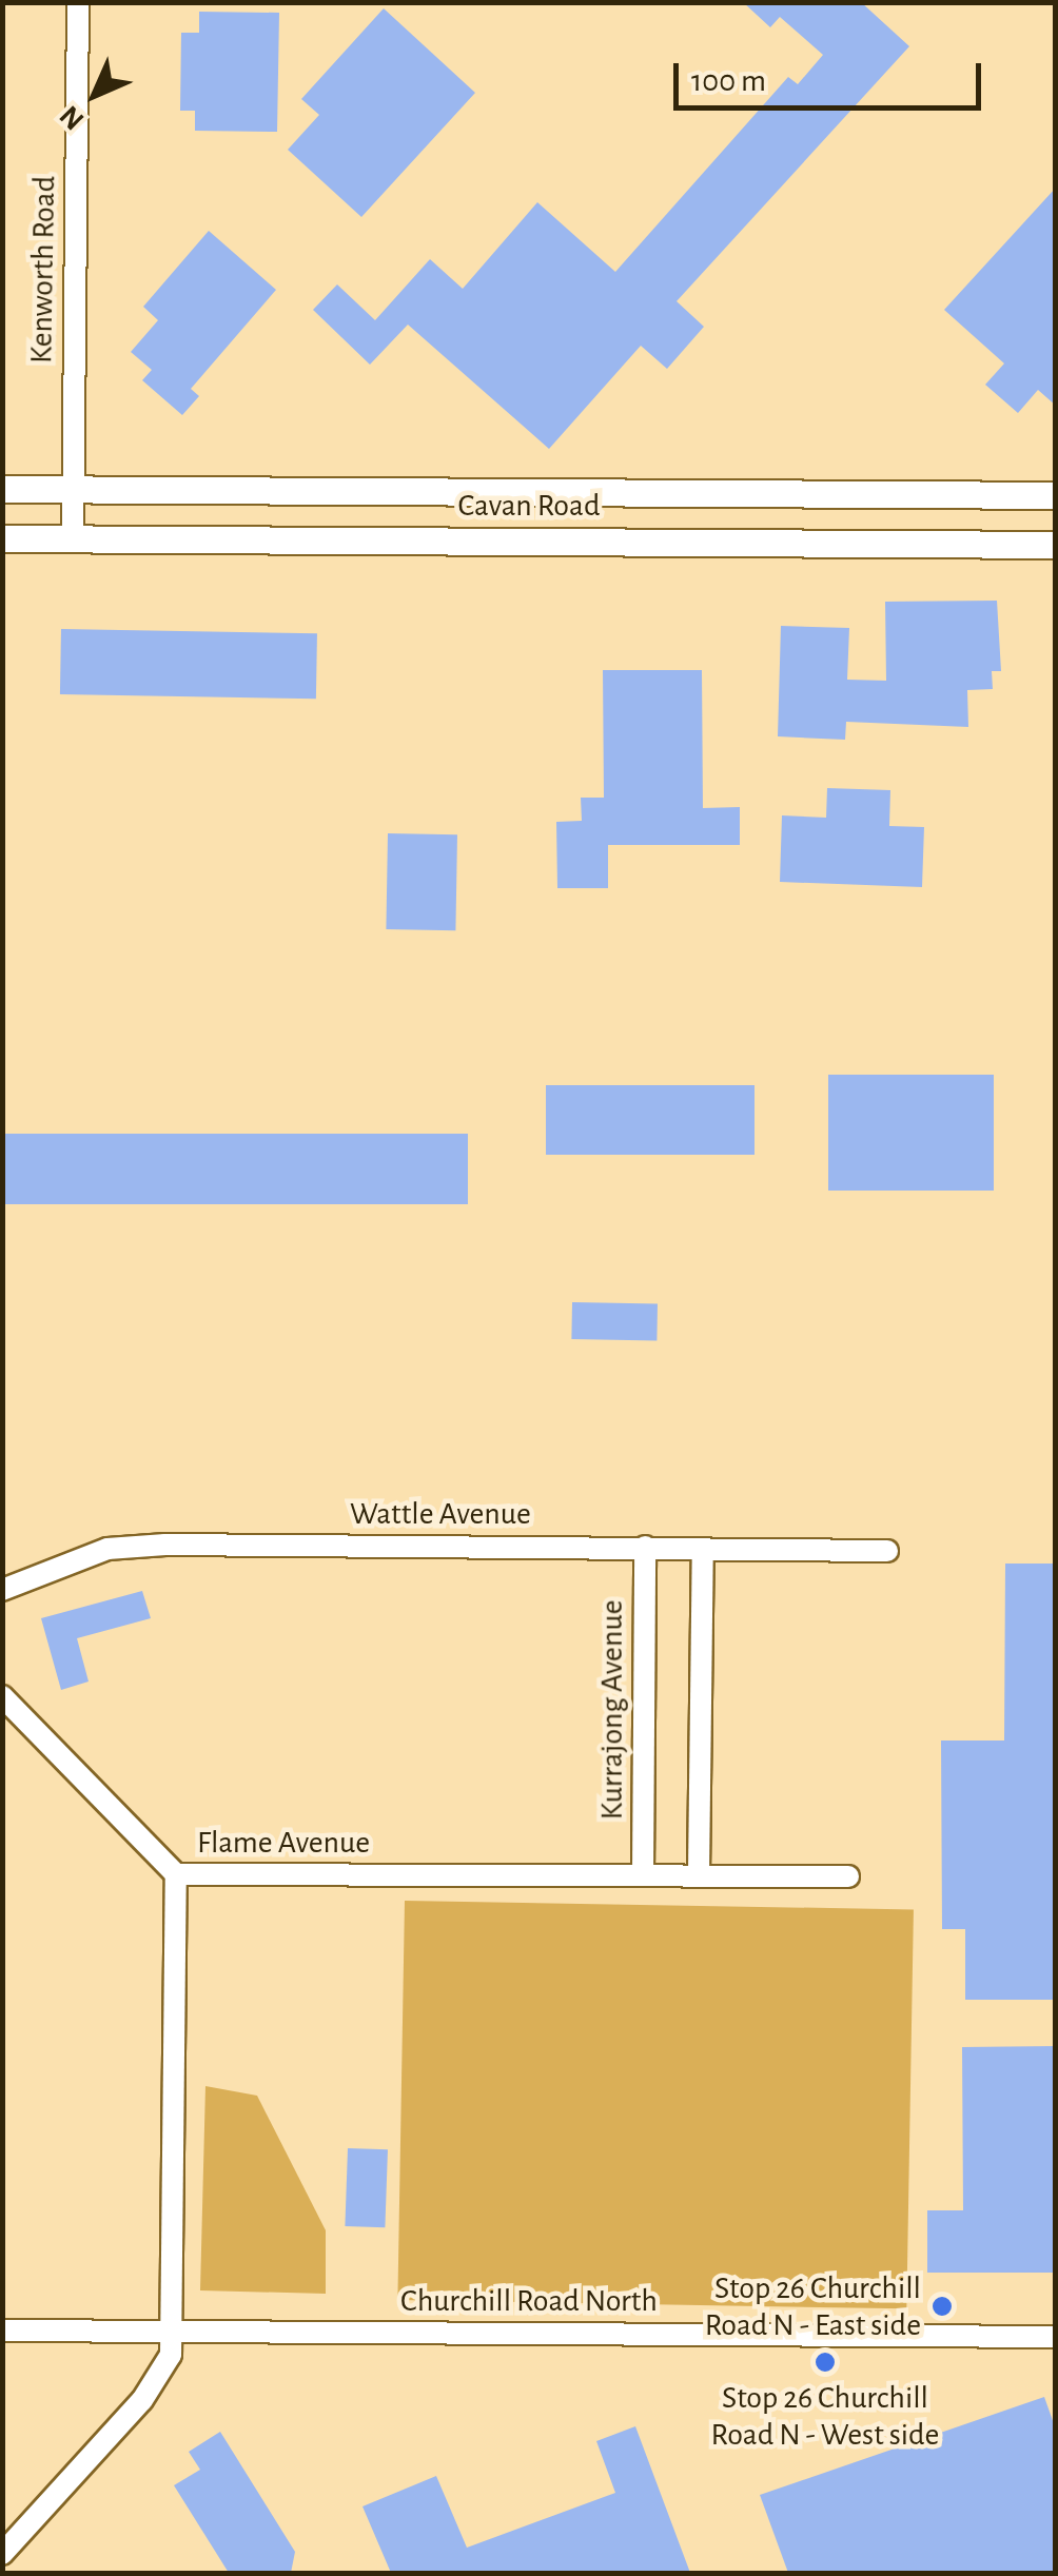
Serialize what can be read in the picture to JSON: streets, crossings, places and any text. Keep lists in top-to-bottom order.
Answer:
{
  "streets": {
    "main road": ["Cavan Road"],
    "street": [
      "Kenworth Road",
      "Wattle Avenue",
      "Kurrajong Avenue",
      "Flame Avenue",
      "Churchill Road North"
    ]
  },
  "crossings": [
    ["Kenworth Road", "Cavan Road"],
    ["Wattle Avenue", "Kurrajong Avenue"],
    ["Kurrajong Avenue", "Flame Avenue"],
    ["Flame Avenue", "Churchill Road North"]
  ],
  "places": ["Stop 26 Churchill Road N - East side", "Stop 26 Churchill Road N - West side"],
  "scale_bar": "100 m",
  "north": "bottom left"
}
